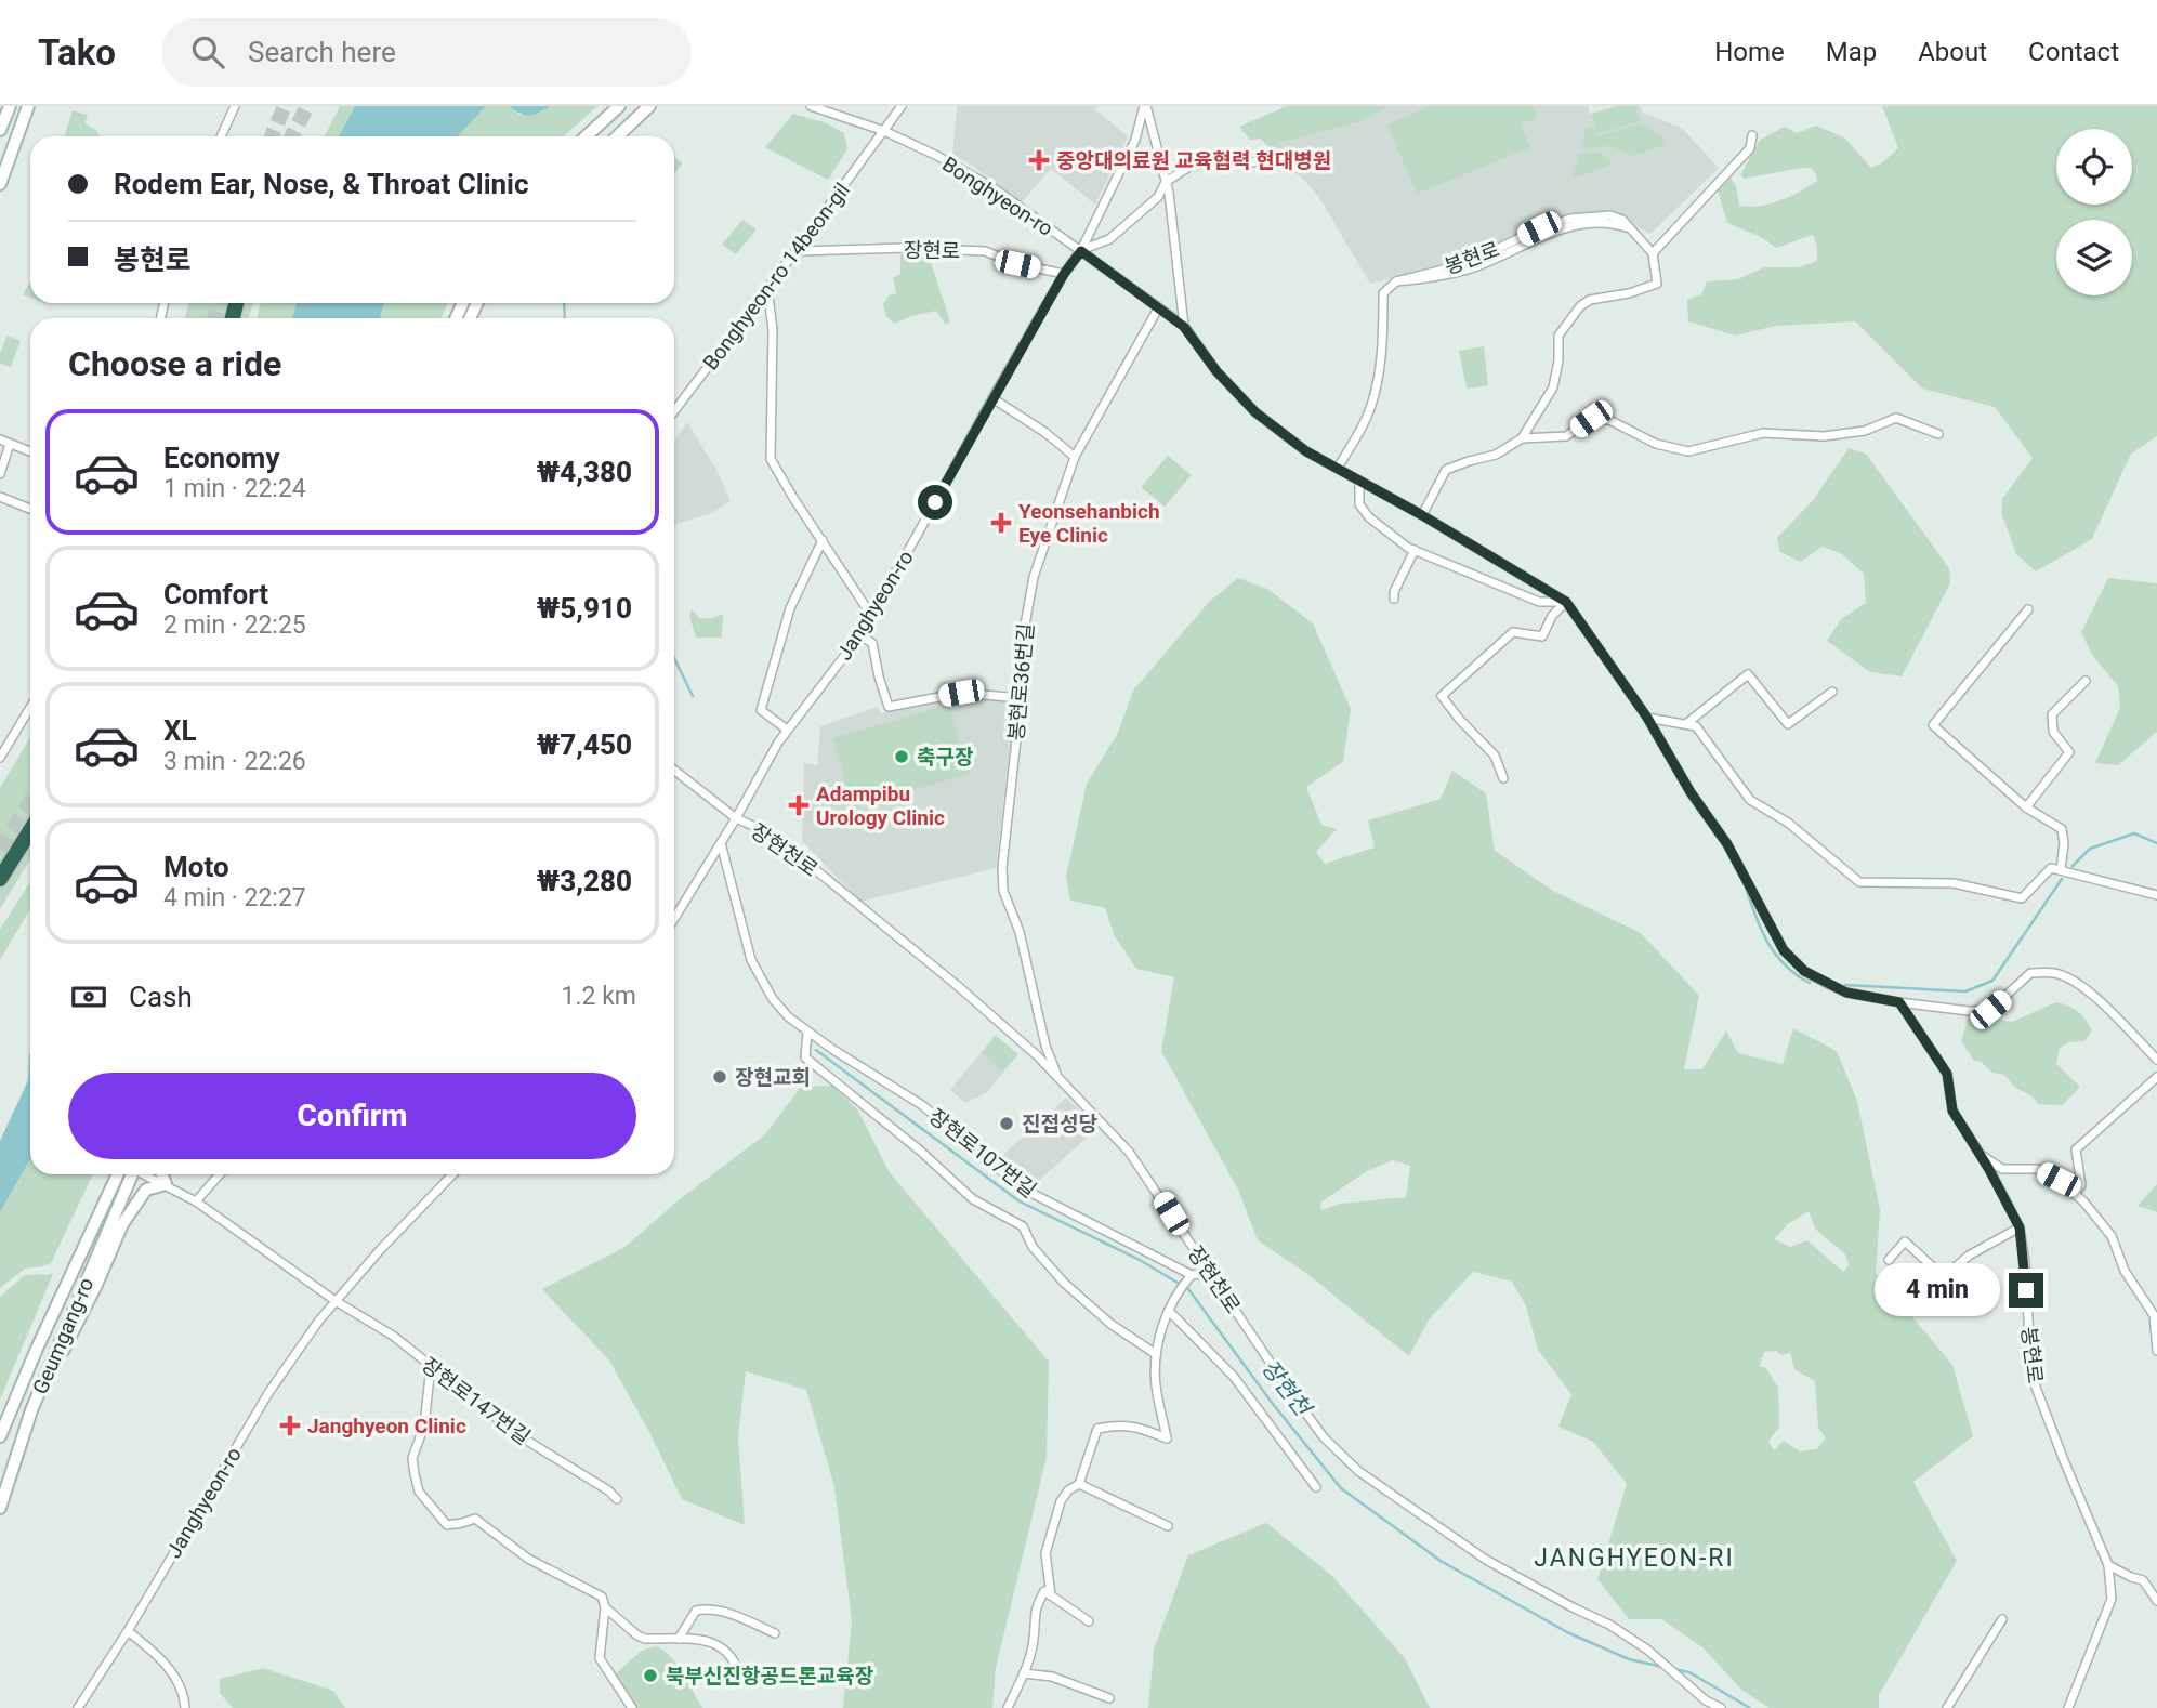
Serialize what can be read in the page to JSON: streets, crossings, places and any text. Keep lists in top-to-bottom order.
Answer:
{
  "streets": {
    "main road": ["Geumgang-ro"],
    "street": [
      "Bonghyeon-ro",
      "장현로",
      "봉현로",
      "Bonghyeon-ro 14beon-gil",
      "Janghyeon-ro",
      "봉현로36번길",
      "장현천로",
      "장현로107번길",
      "장현로147번길"
    ]
  },
  "crossings": [
    ["Bonghyeon-ro", "봉현로"],
    ["Bonghyeon-ro", "Bonghyeon-ro 14beon-gil"],
    ["Bonghyeon-ro", "Janghyeon-ro"],
    ["Bonghyeon-ro", "봉현로36번길"],
    ["장현로", "Bonghyeon-ro 14beon-gil"],
    ["장현로", "Janghyeon-ro"],
    ["Janghyeon-ro", "장현천로"],
    ["Janghyeon-ro", "장현로107번길"],
    ["Janghyeon-ro", "장현로147번길"],
    ["봉현로36번길", "장현천로"]
  ],
  "districts": ["JANGHYEON-RI"],
  "water": ["장현천"],
  "places": {
    "health": [
      "중앙대의료원 교육협력 현대병원",
      "Yeonsehanbich Eye Clinic",
      "Adampibu Urology Clinic",
      "Janghyeon Clinic"
    ],
    "other": [
      "축구장",
      "장현교회",
      "진접성당",
      "북부신진항공드론교육장"
    ]
  },
  "page": {
    "header": "Tako",
    "search": "Search here",
    "nav": [
      "Home",
      "Map",
      "About",
      "Contact"
    ],
    "banner": ["Rodem Ear, Nose, & Throat Clinic", "봉현로"],
    "heading": "Choose a ride",
    "list": [
      {
        "name": "Economy",
        "note": "1 min · 22:24",
        "value": "₩4,380"
      },
      {
        "name": "Comfort",
        "note": "2 min · 22:25",
        "value": "₩5,910"
      },
      {
        "name": "XL",
        "note": "3 min · 22:26",
        "value": "₩7,450"
      },
      {
        "name": "Moto",
        "note": "4 min · 22:27",
        "value": "₩3,280"
      }
    ],
    "pay": ["Cash", "1.2 km"],
    "buttons": "Confirm",
    "bubble": "4 min"
  }
}
